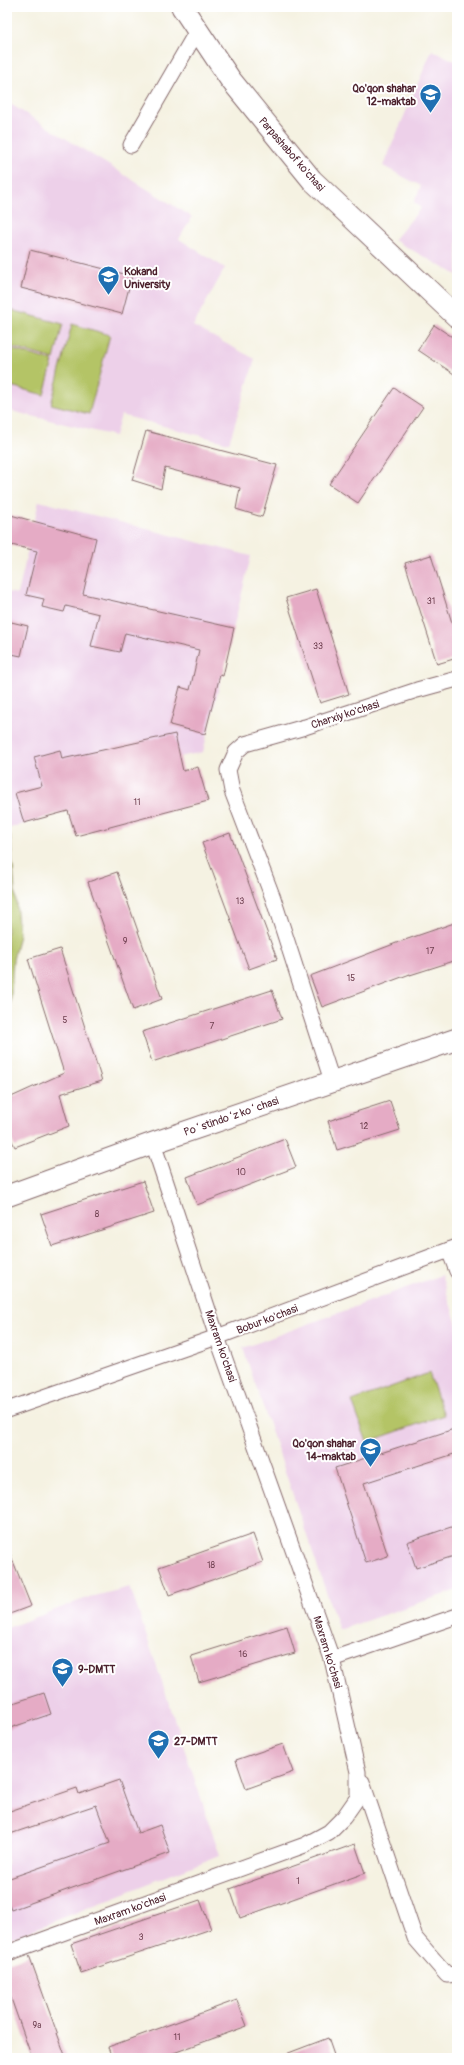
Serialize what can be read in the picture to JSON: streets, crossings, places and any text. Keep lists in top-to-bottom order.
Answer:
{
  "streets": {
    "main road": ["Parpashabof ko'chasi", "Poʻstindoʻz koʻchasi"],
    "street": ["Charxiy ko'chasi", "Bobur ko'chasi", "Maxram ko'chasi"]
  },
  "crossings": [
    ["Charxiy ko'chasi", "Poʻstindoʻz koʻchasi"],
    ["Poʻstindoʻz koʻchasi", "Maxram ko'chasi"],
    ["Bobur ko'chasi", "Maxram ko'chasi"]
  ],
  "places": {
    "school or university": [
      "Qo'qon shahar 12-maktab",
      "Kokand University",
      "Qo'qon shahar 14-maktab",
      "9-DMTT",
      "27-DMTT"
    ]
  },
  "house_numbers": [
    "31",
    "33",
    "11",
    "13",
    "9",
    "17",
    "15",
    "5",
    "7",
    "12",
    "10",
    "8",
    "18",
    "16",
    "1",
    "3",
    "9a",
    "11"
  ]
}
